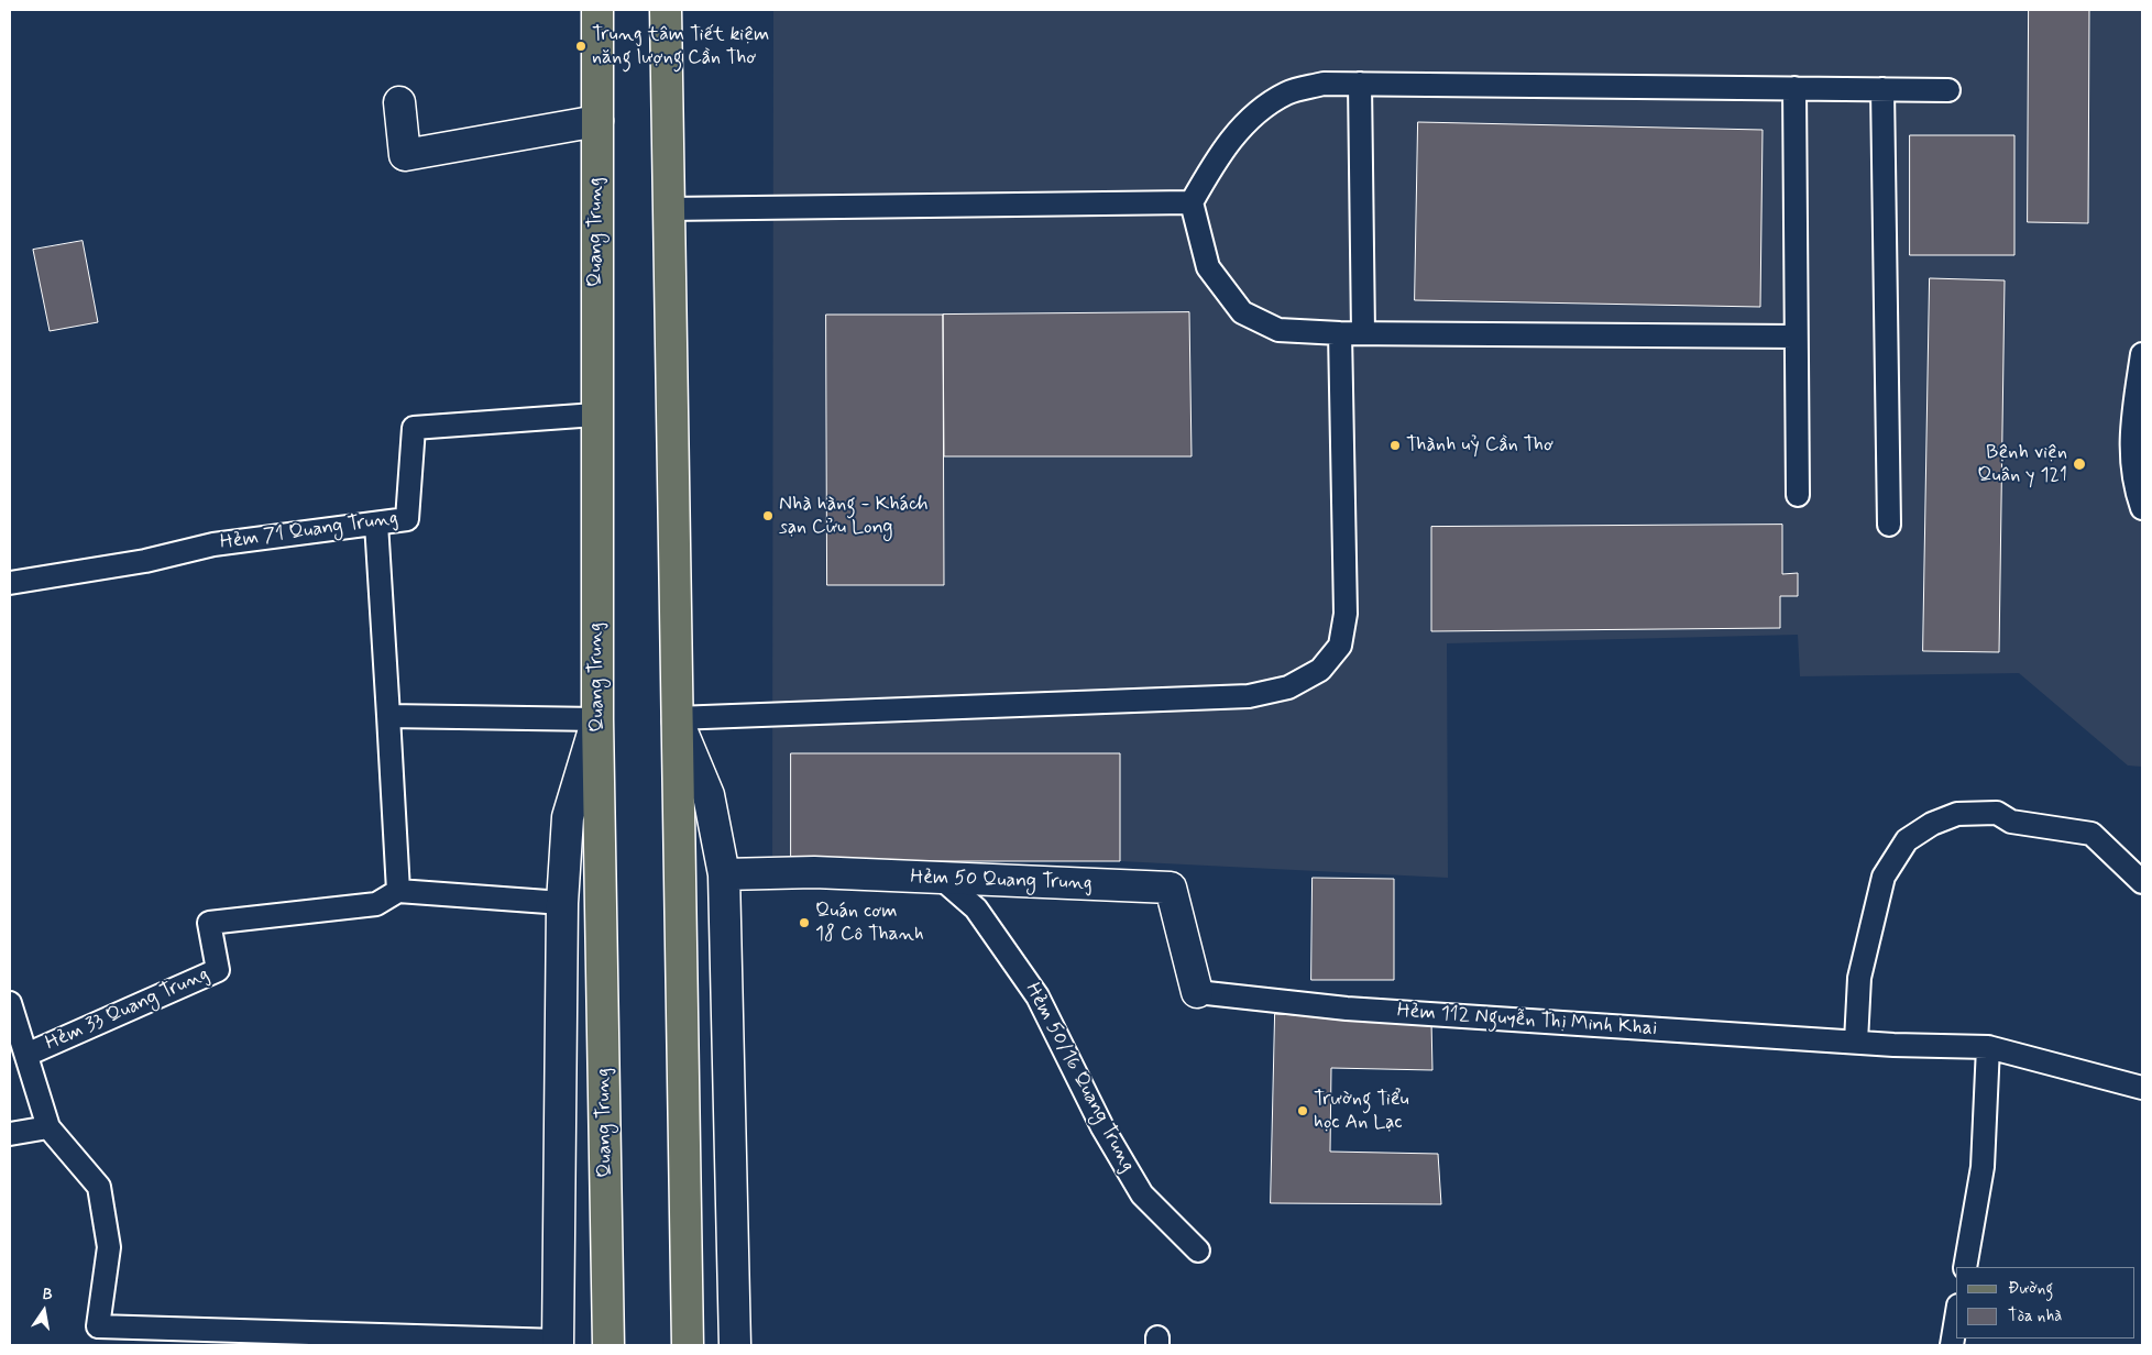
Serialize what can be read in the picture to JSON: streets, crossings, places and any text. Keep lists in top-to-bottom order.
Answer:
{
  "streets": {
    "main road": ["Quang Trung"],
    "street": ["Hẻm 50 Quang Trung"],
    "lane": [
      "Hẻm 71 Quang Trung",
      "Hẻm 33 Quang Trung",
      "Hẻm 112 Nguyễn Thị Minh Khai",
      "Hẻm 50/16 Quang Trung"
    ]
  },
  "crossings": [
    ["Quang Trung", "Hẻm 71 Quang Trung"],
    ["Hẻm 50 Quang Trung", "Hẻm 112 Nguyễn Thị Minh Khai"],
    ["Hẻm 50 Quang Trung", "Hẻm 50/16 Quang Trung"]
  ],
  "places": [
    "Trung tâm Tiết kiệm năng lượng Cần Thơ",
    "Thành uỷ Cần Thơ",
    "Bệnh viện Quân y 121",
    "Nhà hàng - Khách sạn Cửu Long",
    "Quán cơm 18 Cô Thanh",
    "Trường Tiểu học An Lạc"
  ],
  "legend": ["Đường", "Tòa nhà"],
  "north": "top"
}
